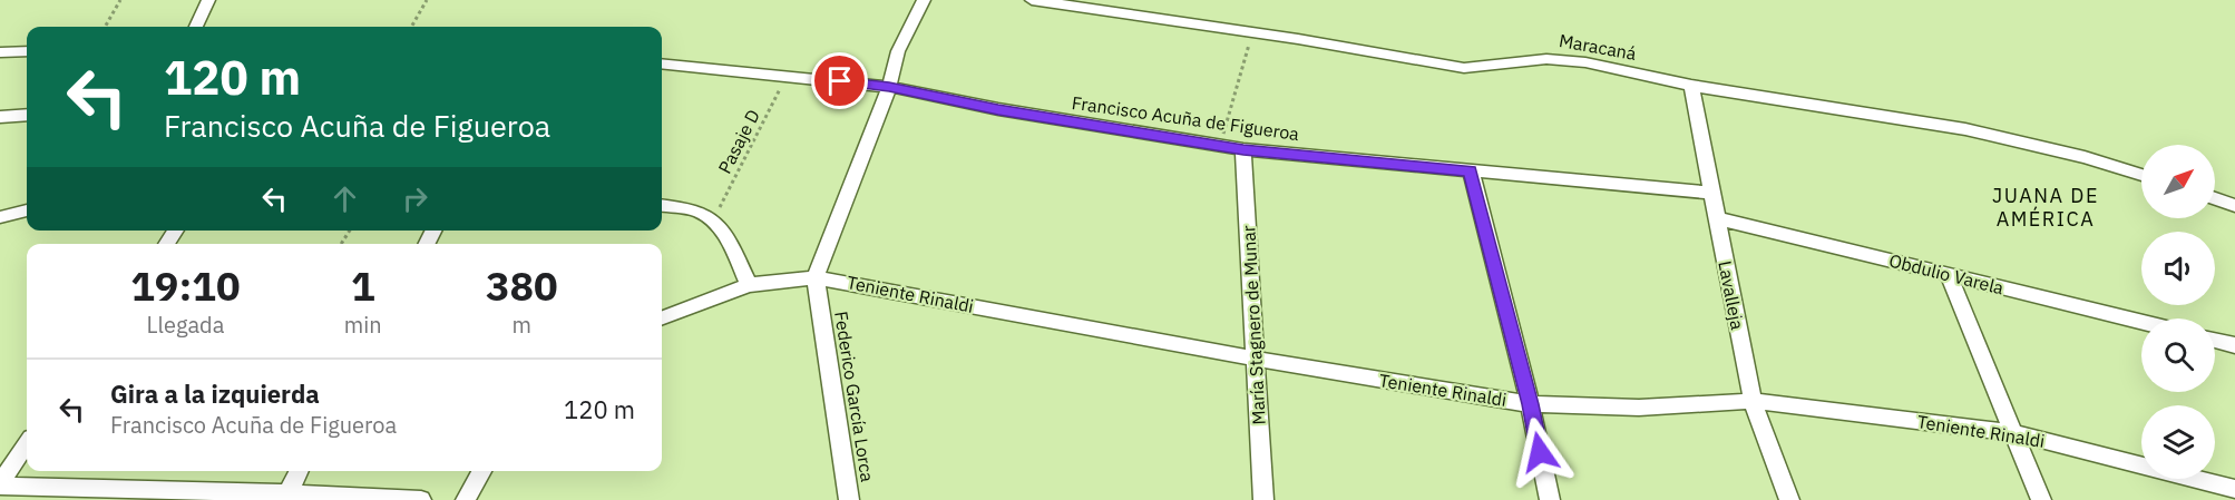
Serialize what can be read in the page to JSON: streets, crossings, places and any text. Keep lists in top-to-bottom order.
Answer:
{
  "streets": {
    "street": [
      "Maracaná",
      "Francisco Acuña de Figueroa",
      "Obdulio Varela",
      "Teniente Rinaldi",
      "Lavalleja",
      "María Stagnero de Munar",
      "Federico García Lorca"
    ],
    "path": ["Pasaje D"]
  },
  "crossings": [
    ["Maracaná", "Lavalleja"],
    ["Francisco Acuña de Figueroa", "Pasaje D"],
    ["Francisco Acuña de Figueroa", "Lavalleja"],
    ["Francisco Acuña de Figueroa", "María Stagnero de Munar"],
    ["Francisco Acuña de Figueroa", "Federico García Lorca"],
    ["Obdulio Varela", "Lavalleja"],
    ["Teniente Rinaldi", "Lavalleja"],
    ["Teniente Rinaldi", "María Stagnero de Munar"],
    ["Teniente Rinaldi", "Federico García Lorca"]
  ],
  "districts": ["JUANA DE AMÉRICA"],
  "north": "top right",
  "page": {
    "turn": ["120 m", "Francisco Acuña de Figueroa"],
    "eta": [
      "19:10",
      "Llegada",
      "1",
      "min",
      "380",
      "m"
    ],
    "list": [
      {
        "name": "Gira a la izquierda",
        "note": "Francisco Acuña de Figueroa",
        "value": "120 m"
      }
    ]
  }
}
